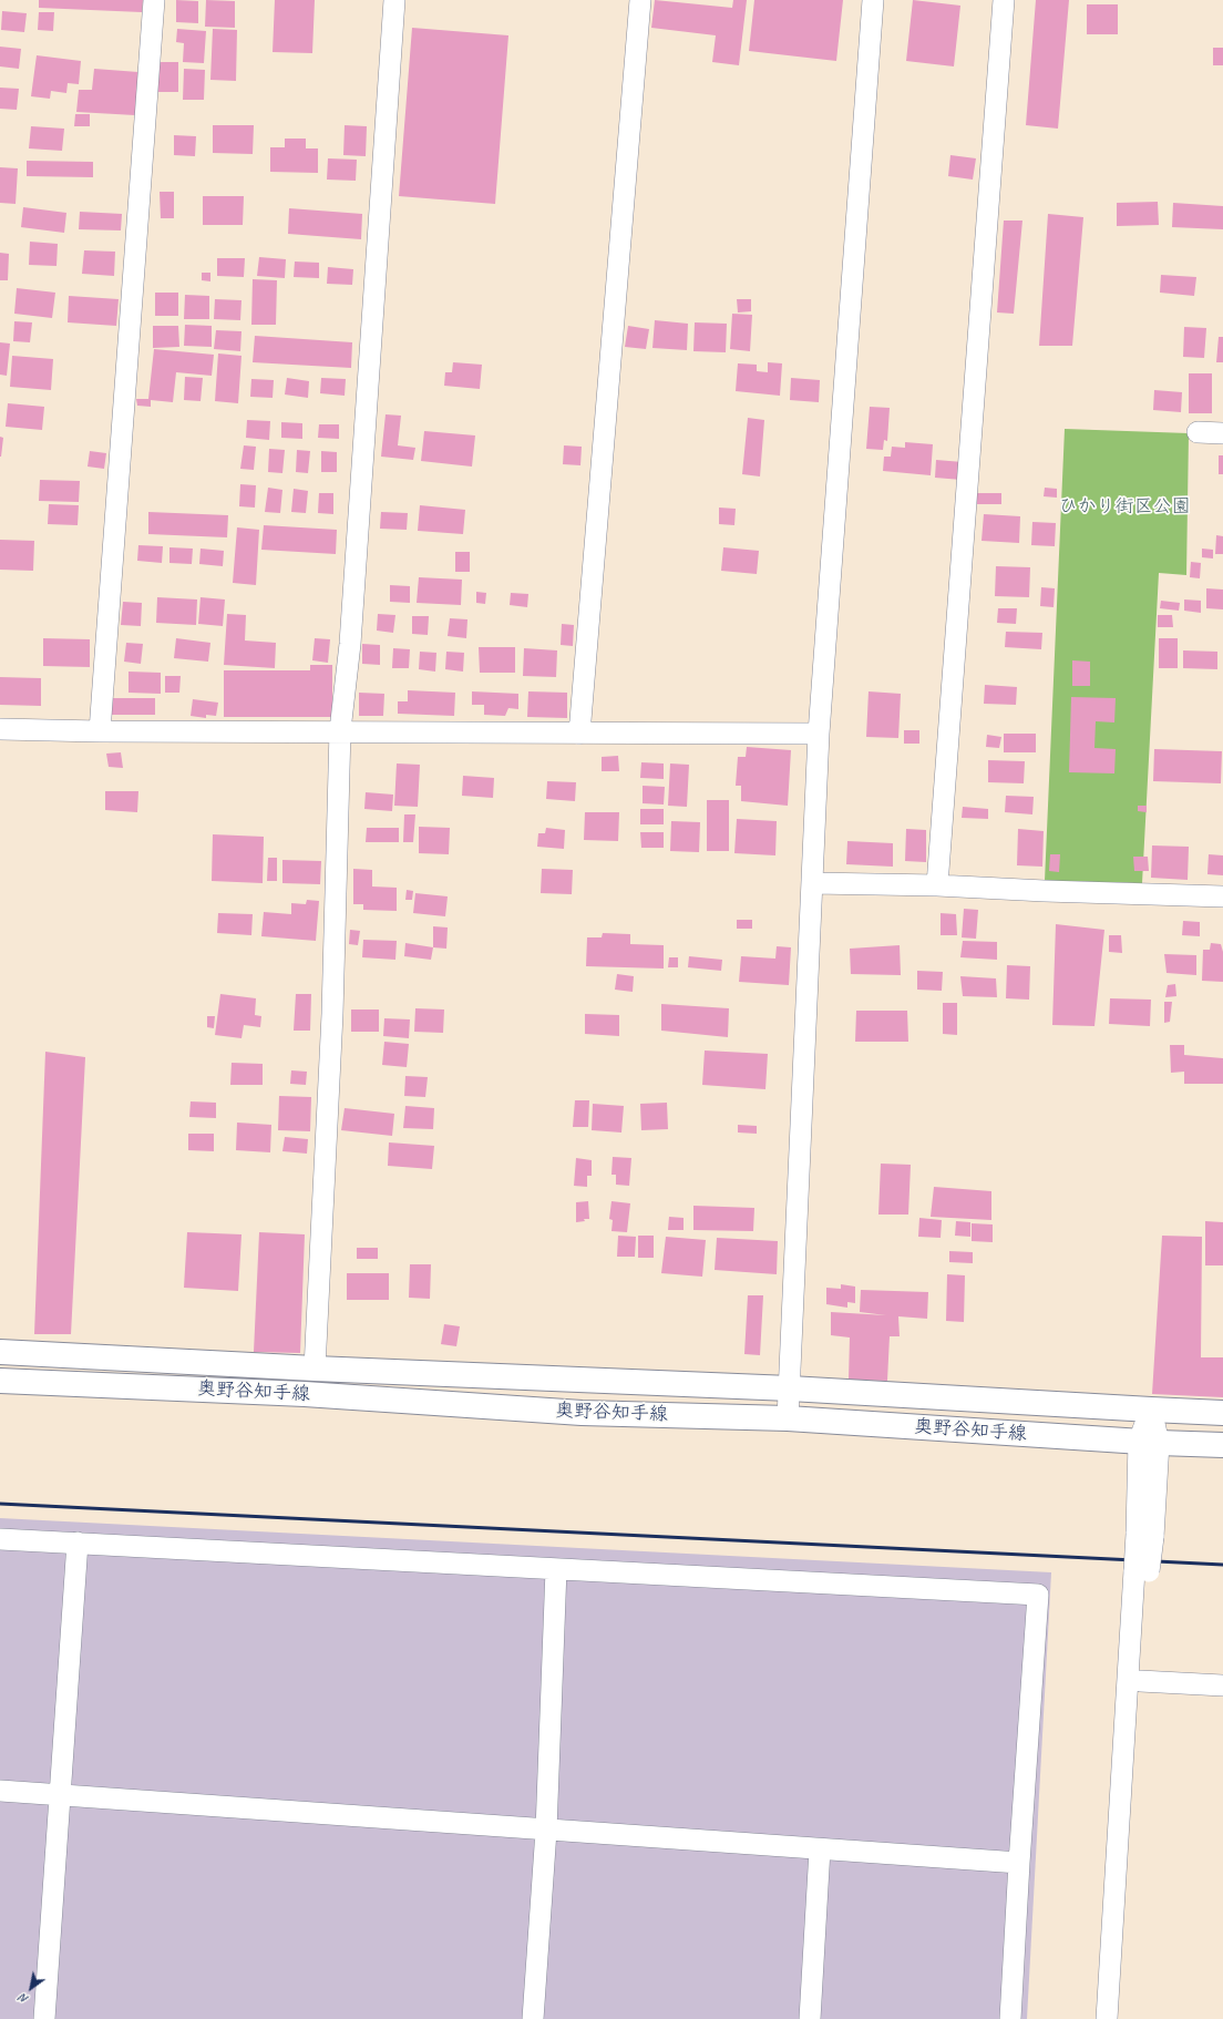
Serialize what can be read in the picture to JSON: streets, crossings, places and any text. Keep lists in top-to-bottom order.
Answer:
{
  "streets": {
    "main road": ["奥野谷知手線"]
  },
  "parks": ["ひかり街区公園"],
  "north": "bottom left"
}
